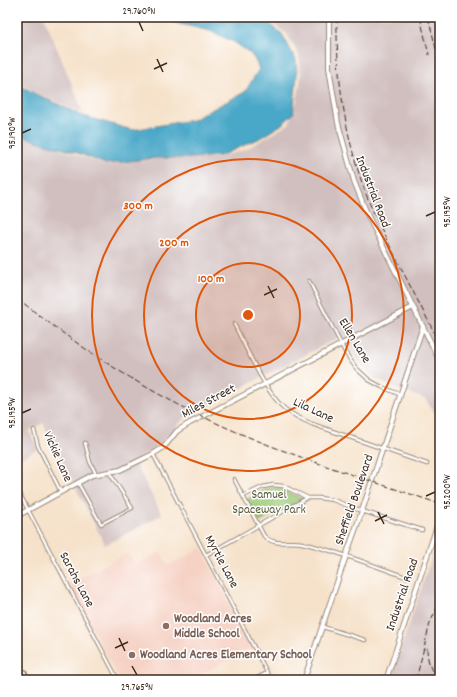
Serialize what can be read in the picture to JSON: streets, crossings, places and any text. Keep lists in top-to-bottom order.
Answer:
{
  "streets": {
    "street": [
      "Industrial Road",
      "Ellen Lane",
      "Miles Street",
      "Lila Lane",
      "Vickie Lane",
      "Sheffield Boulevard",
      "Myrtle Lane",
      "Sarahs Lane"
    ]
  },
  "crossings": [
    ["Industrial Road", "Miles Street"],
    ["Industrial Road", "Sheffield Boulevard"],
    ["Ellen Lane", "Miles Street"],
    ["Ellen Lane", "Sheffield Boulevard"],
    ["Miles Street", "Lila Lane"],
    ["Miles Street", "Vickie Lane"],
    ["Miles Street", "Myrtle Lane"],
    ["Miles Street", "Sarahs Lane"],
    ["Lila Lane", "Sheffield Boulevard"]
  ],
  "parks": ["Samuel Spaceway Park"],
  "places": ["Woodland Acres Middle School", "Woodland Acres Elementary School"],
  "coordinates": [
    "29.760°N",
    "95.190°W",
    "95.195°W",
    "95.200°W",
    "29.765°N"
  ],
  "rings": ["300 m", "200 m", "100 m"]
}
